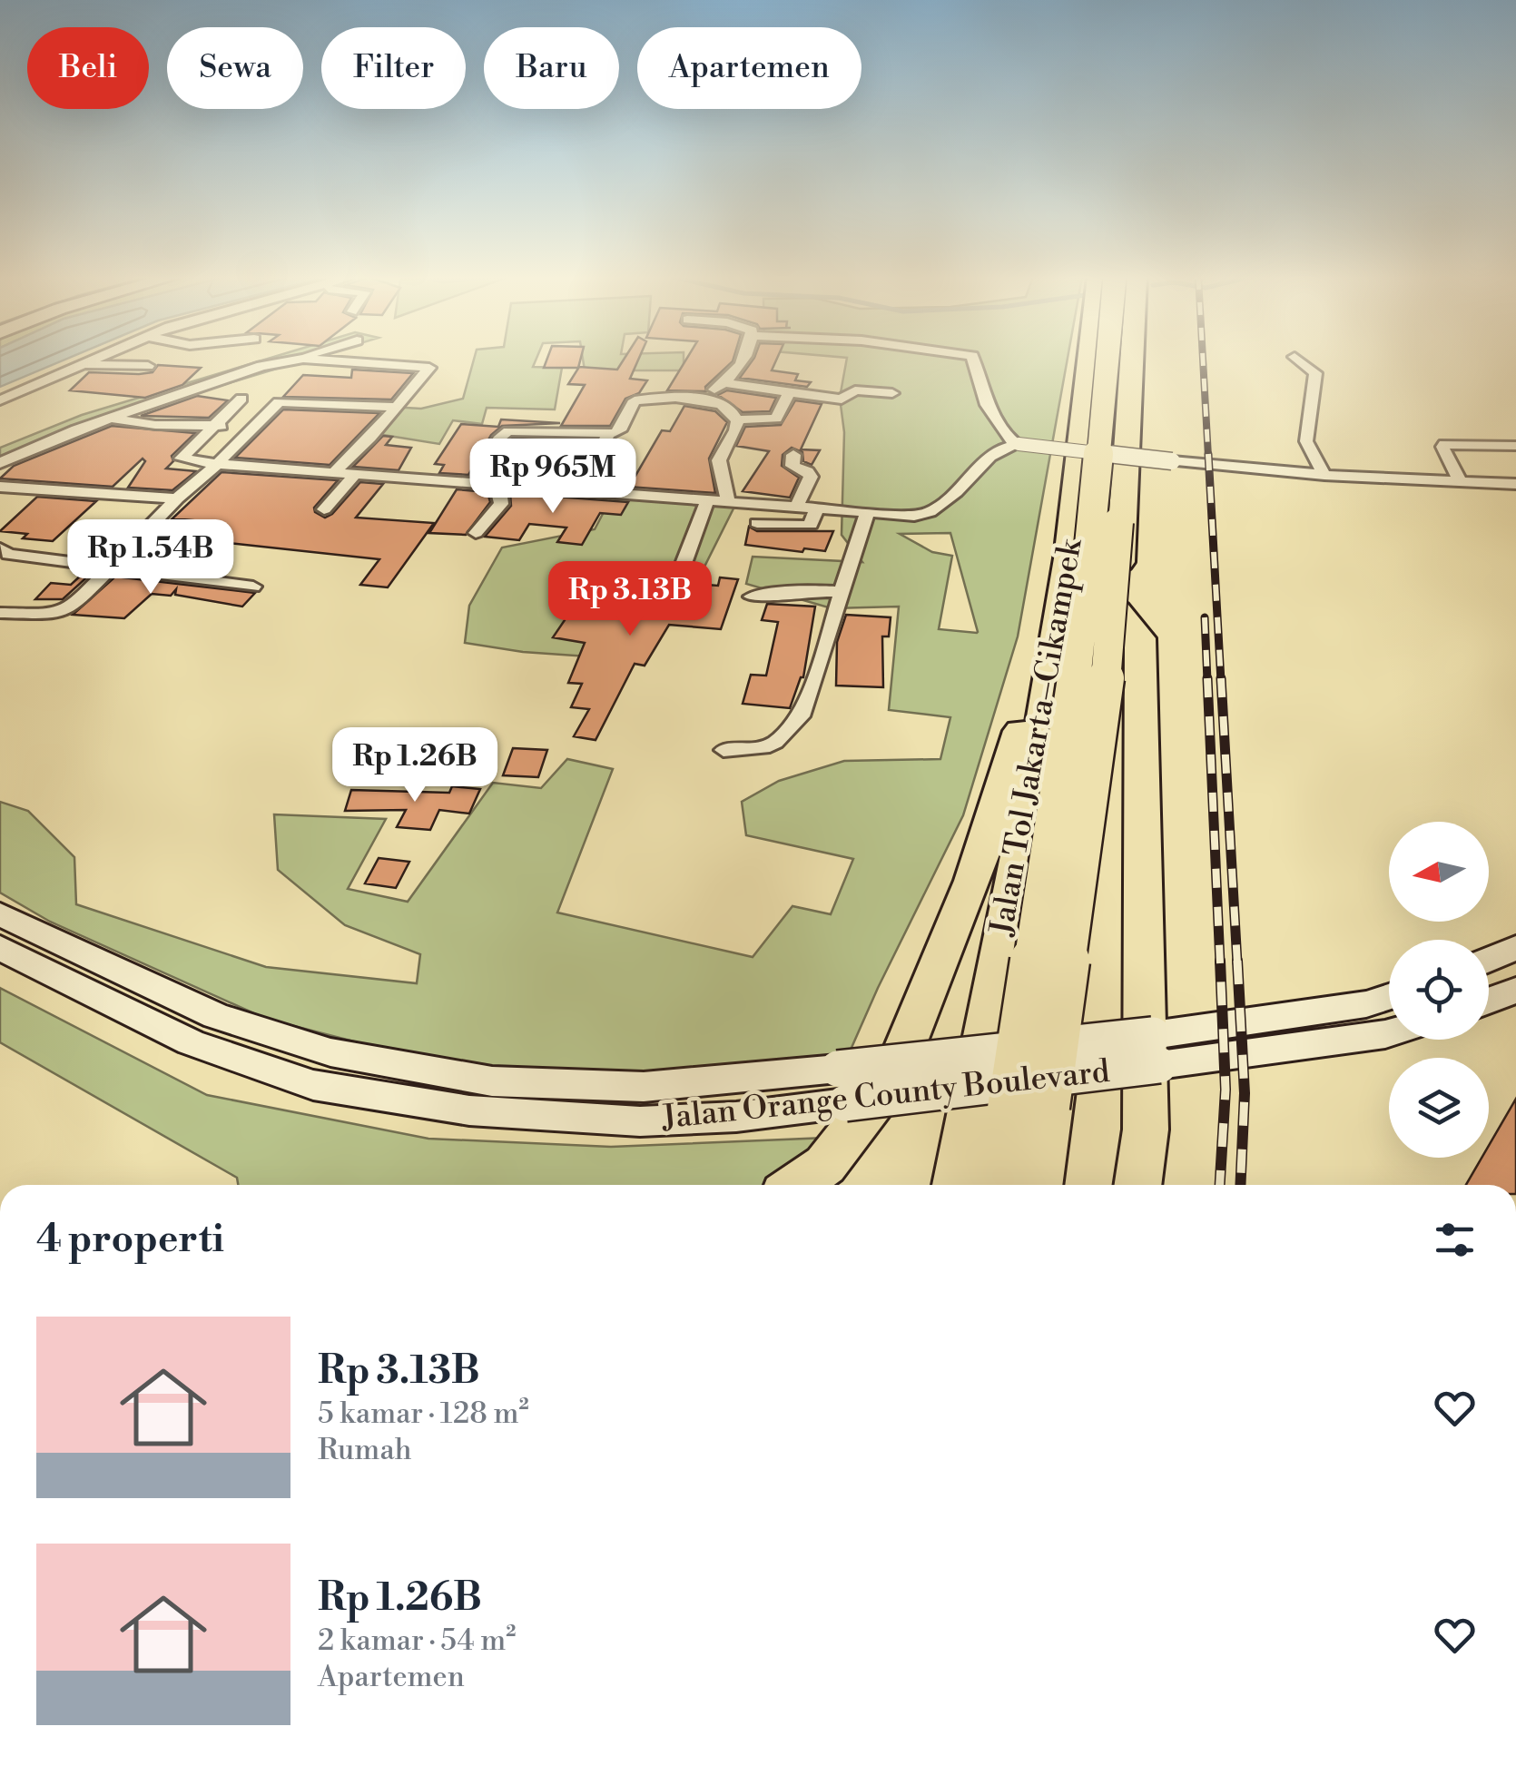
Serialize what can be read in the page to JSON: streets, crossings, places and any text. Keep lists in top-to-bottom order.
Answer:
{
  "streets": {
    "highway": ["Jalan Tol Jakarta–Cikampek"],
    "main road": ["Jalan Orange County Boulevard"]
  },
  "north": "left",
  "page": {
    "chip": [
      "Beli",
      "Sewa",
      "Filter",
      "Baru",
      "Apartemen"
    ],
    "price": [
      "Rp 965M",
      "Rp 1.54B",
      "Rp 3.13B",
      "Rp 1.26B"
    ],
    "heading": "4 properti",
    "list": [
      {
        "name": "Rp 3.13B",
        "note": "5 kamar · 128 m² · Rumah"
      },
      {
        "name": "Rp 1.26B",
        "note": "2 kamar · 54 m² · Apartemen"
      }
    ]
  }
}
